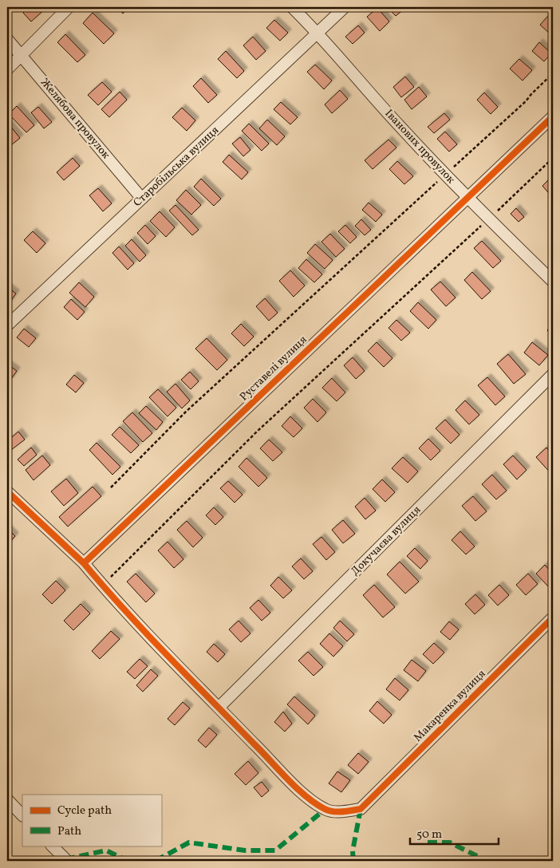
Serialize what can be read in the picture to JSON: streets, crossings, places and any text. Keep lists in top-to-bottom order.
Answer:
{
  "streets": {
    "street": [
      "Желябова провулок",
      "Іванових провулок",
      "Старобільська вулиця",
      "Руставелі вулиця",
      "Докучаєва вулиця",
      "Макаренка вулиця"
    ]
  },
  "crossings": [
    ["Желябова провулок", "Старобільська вулиця"],
    ["Іванових провулок", "Старобільська вулиця"],
    ["Іванових провулок", "Руставелі вулиця"],
    ["Докучаєва вулиця", "Макаренка вулиця"]
  ],
  "legend": ["Cycle path", "Path"],
  "scale_bar": "50 m"
}
